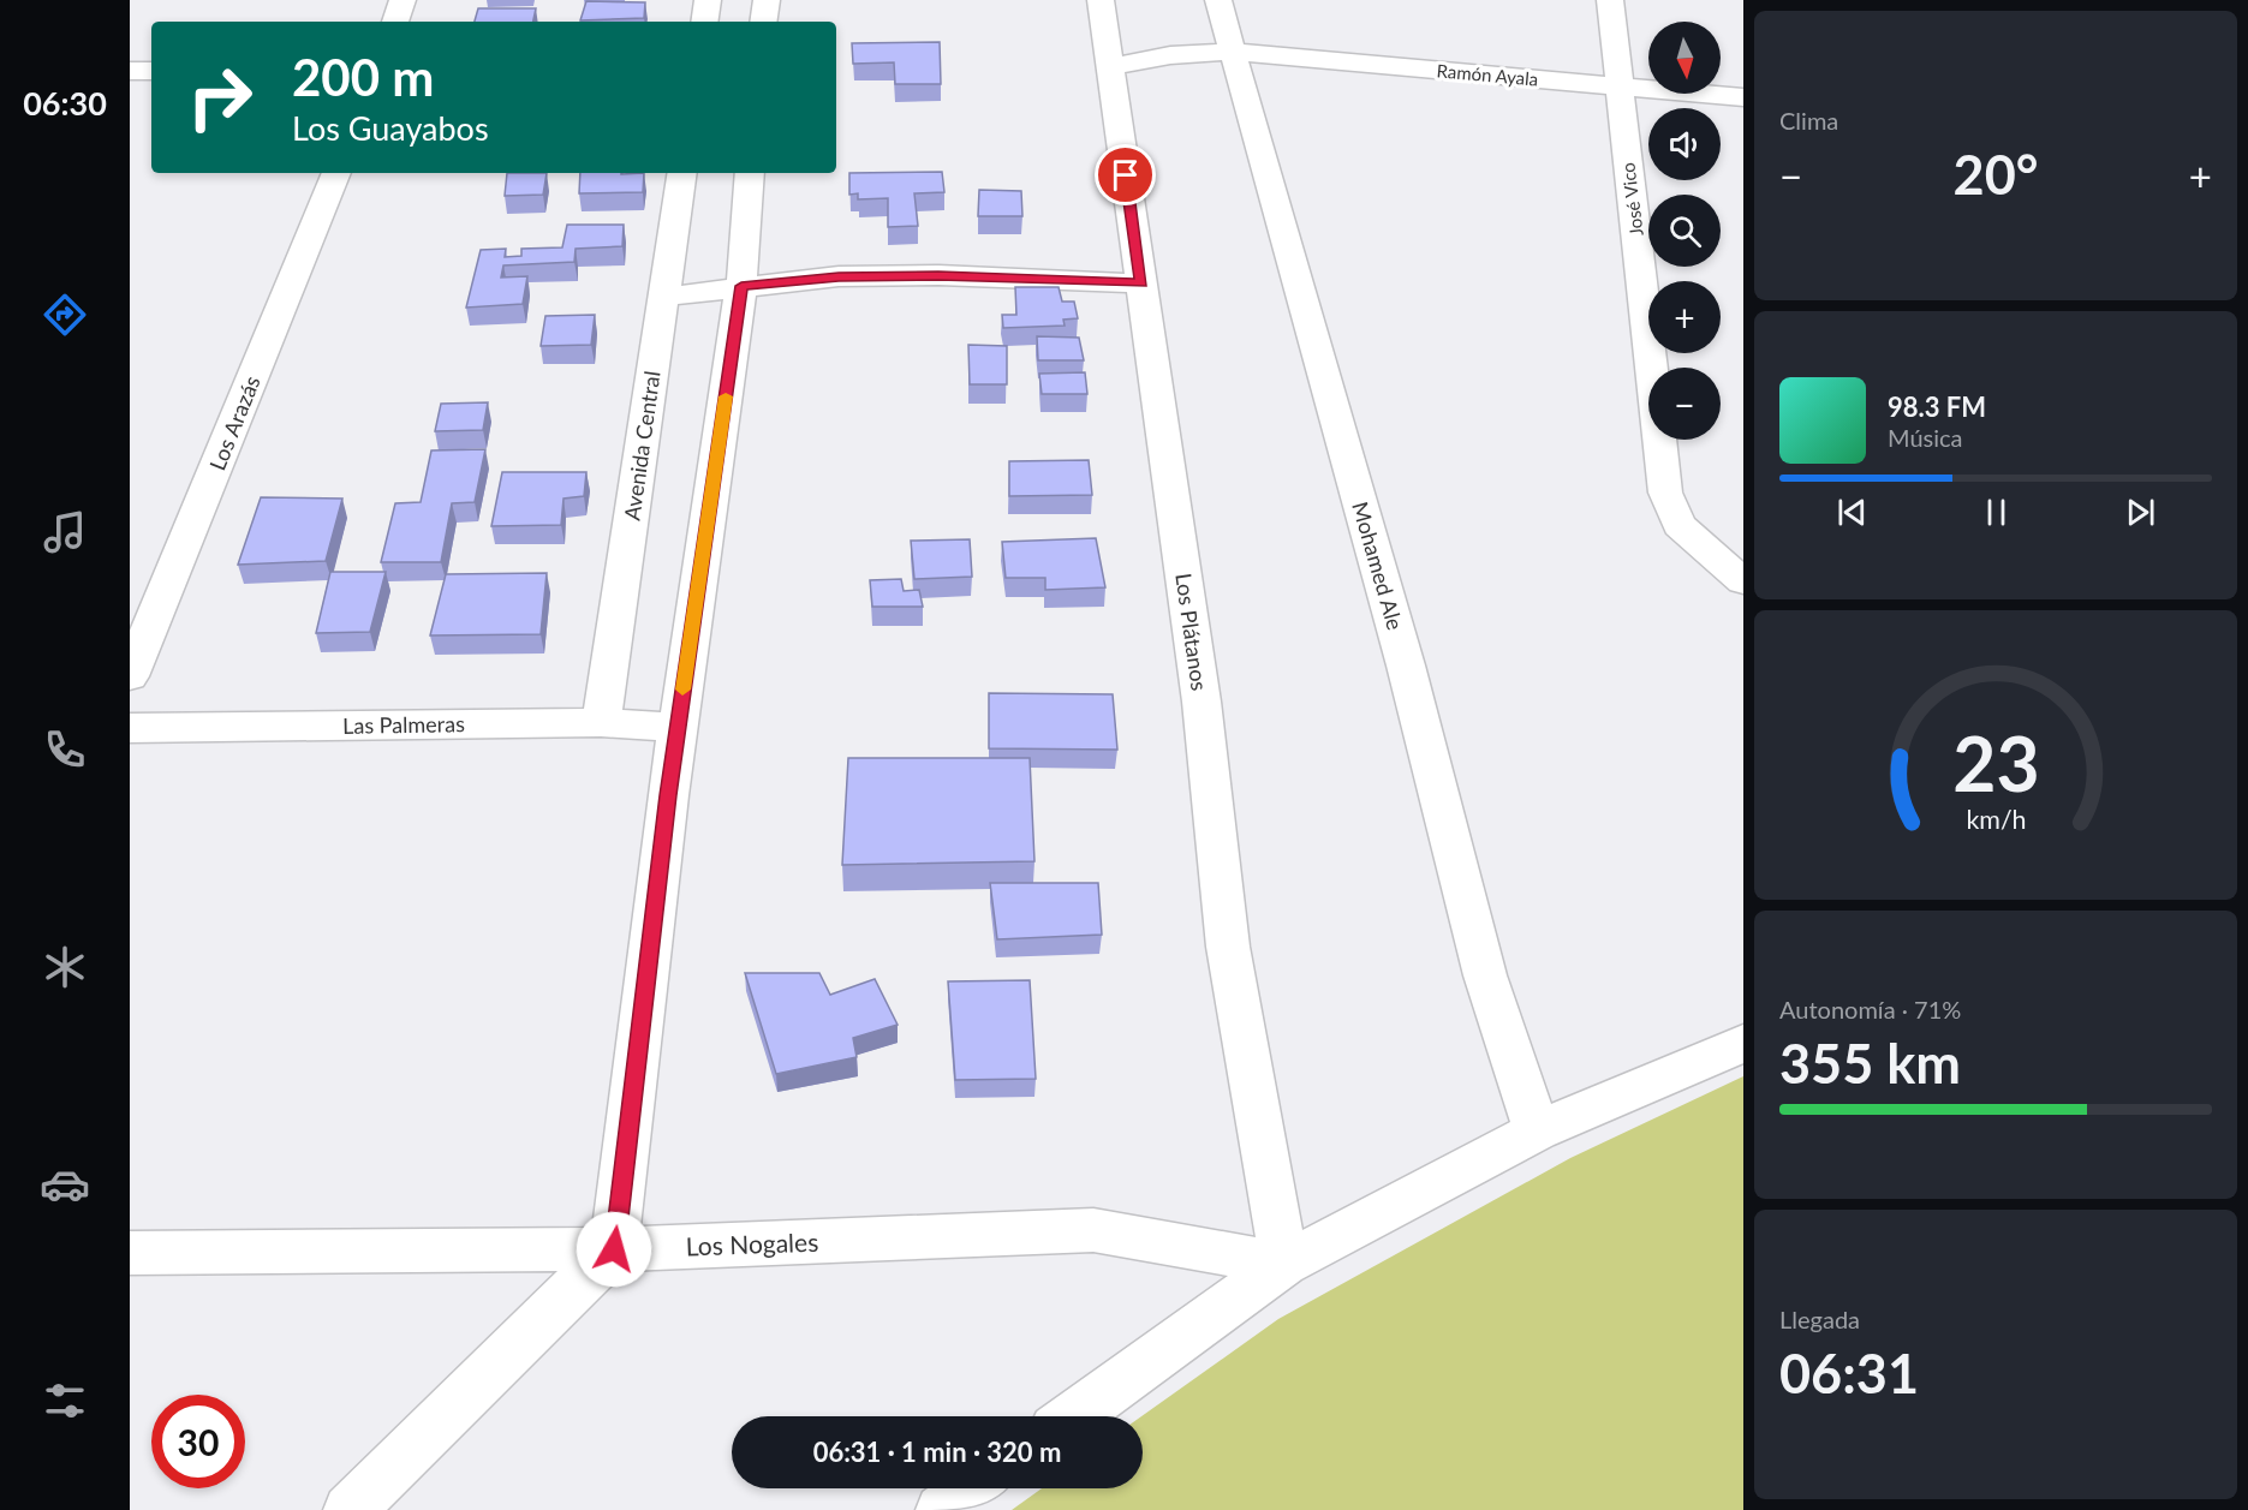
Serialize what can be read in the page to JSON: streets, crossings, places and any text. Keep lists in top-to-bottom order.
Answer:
{
  "streets": {
    "street": [
      "Ramón Ayala",
      "José Vico",
      "Los Arazás",
      "Avenida Central",
      "Mohamed Ale",
      "Los Plátanos",
      "Las Palmeras",
      "Los Nogales"
    ]
  },
  "crossings": [
    ["Ramón Ayala", "José Vico"],
    ["Ramón Ayala", "Mohamed Ale"],
    ["Ramón Ayala", "Los Plátanos"],
    ["Avenida Central", "Las Palmeras"],
    ["Los Plátanos", "Los Nogales"]
  ],
  "north": "bottom",
  "page": {
    "tabs": "06:30",
    "tile": [
      "Clima",
      ["Autonomía · 71%", "355 km"],
      ["Llegada", "06:31"]
    ],
    "map_buttons": ["+", "−"],
    "turn": ["200 m", "Los Guayabos"],
    "heat": ["−", "20°", "+"],
    "song": ["98.3 FM", "Música"],
    "limit": "30",
    "trip": "06:31 · 1 min · 320 m",
    "gauge": ["23", "km/h"]
  }
}
